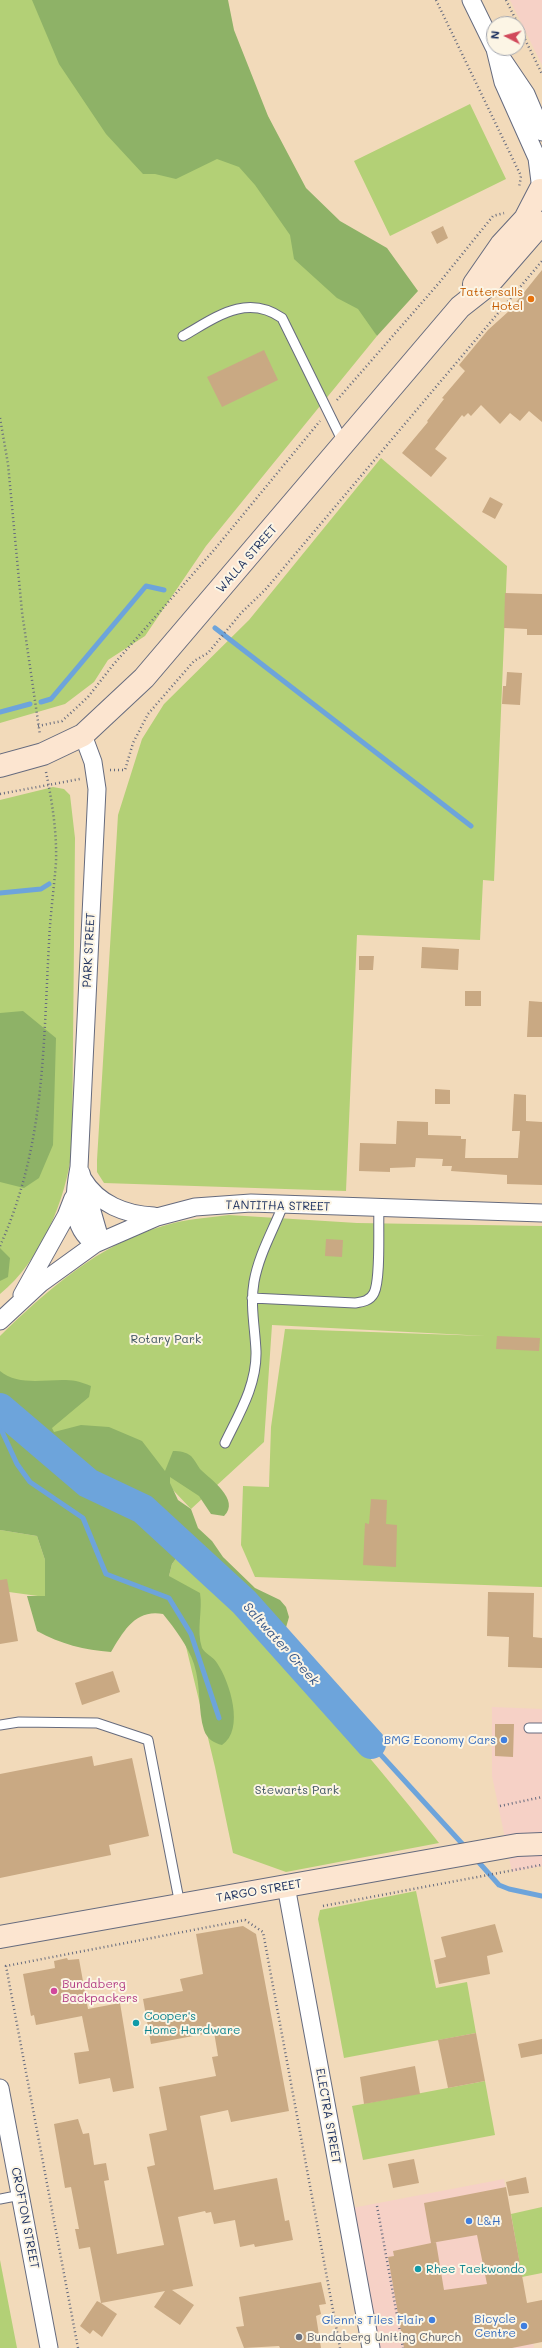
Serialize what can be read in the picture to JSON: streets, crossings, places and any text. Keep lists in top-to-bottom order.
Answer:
{
  "streets": {
    "street": [
      "WALLA STREET",
      "PARK STREET",
      "TANTITHA STREET",
      "TARGO STREET",
      "ELECTRA STREET",
      "CROFTON STREET"
    ]
  },
  "crossings": [
    ["WALLA STREET", "PARK STREET"],
    ["PARK STREET", "TANTITHA STREET"],
    ["TARGO STREET", "ELECTRA STREET"]
  ],
  "water": ["Saltwater Creek"],
  "parks": ["Rotary Park", "Stewarts Park"],
  "places": [
    "Tattersalls Hotel",
    "BMG Economy Cars",
    "Bundaberg Backpackers",
    "Cooper's Home Hardware",
    "L&H",
    "Rhee Taekwondo",
    "Glenn's Tiles Flair",
    "Bicycle Centre",
    "Bundaberg Uniting Church"
  ],
  "north": "left"
}
